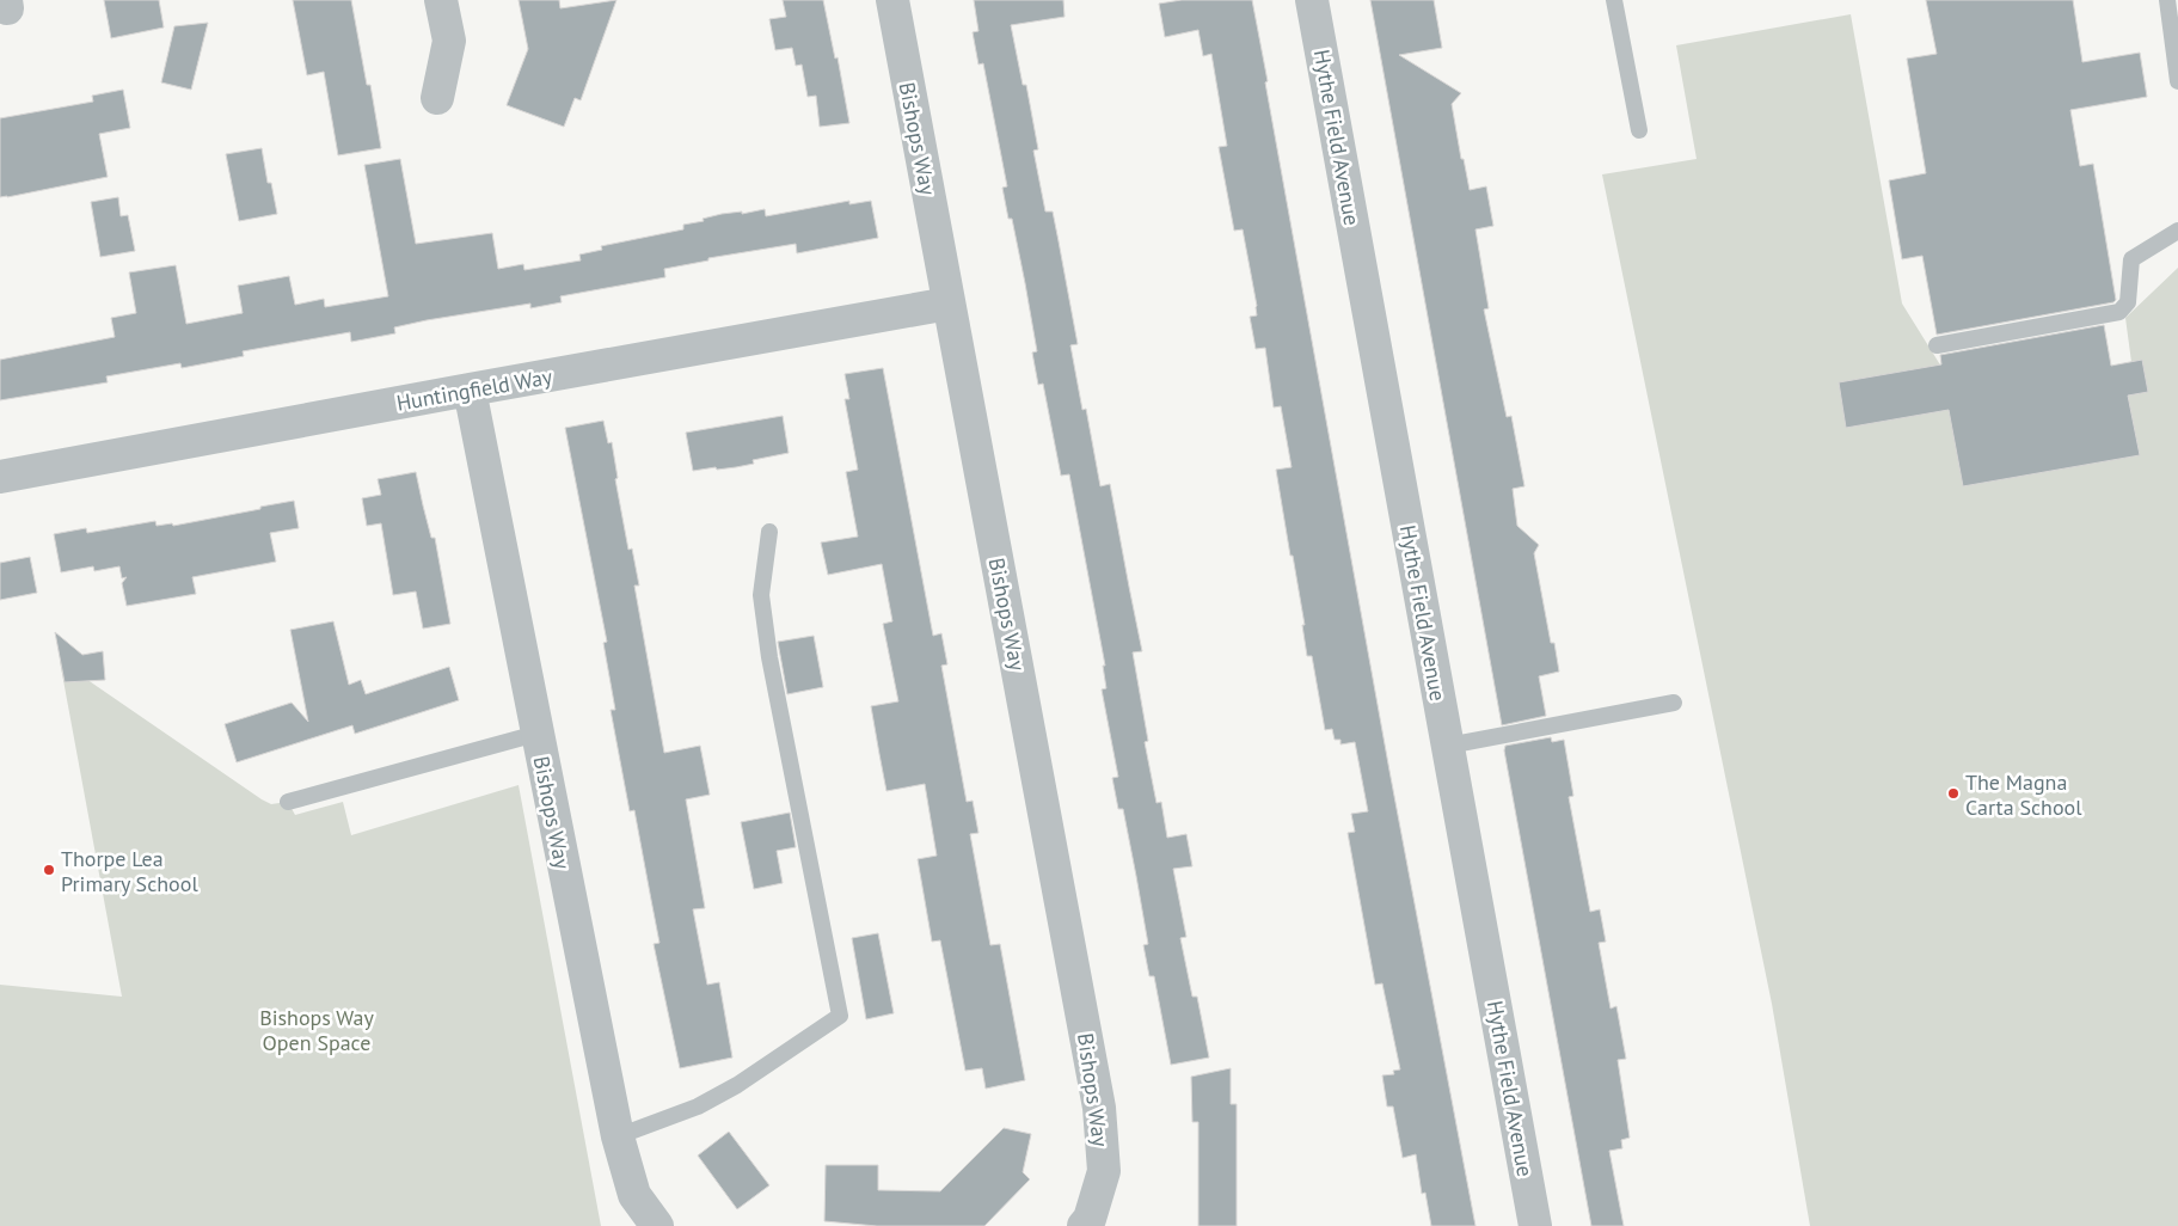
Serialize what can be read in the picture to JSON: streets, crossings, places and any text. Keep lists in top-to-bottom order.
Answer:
{
  "streets": {
    "street": ["Hythe Field Avenue", "Bishops Way", "Huntingfield Way"]
  },
  "crossings": [
    ["Bishops Way", "Huntingfield Way"]
  ],
  "parks": ["Bishops Way Open Space"],
  "places": ["The Magna Carta School", "Thorpe Lea Primary School"]
}
